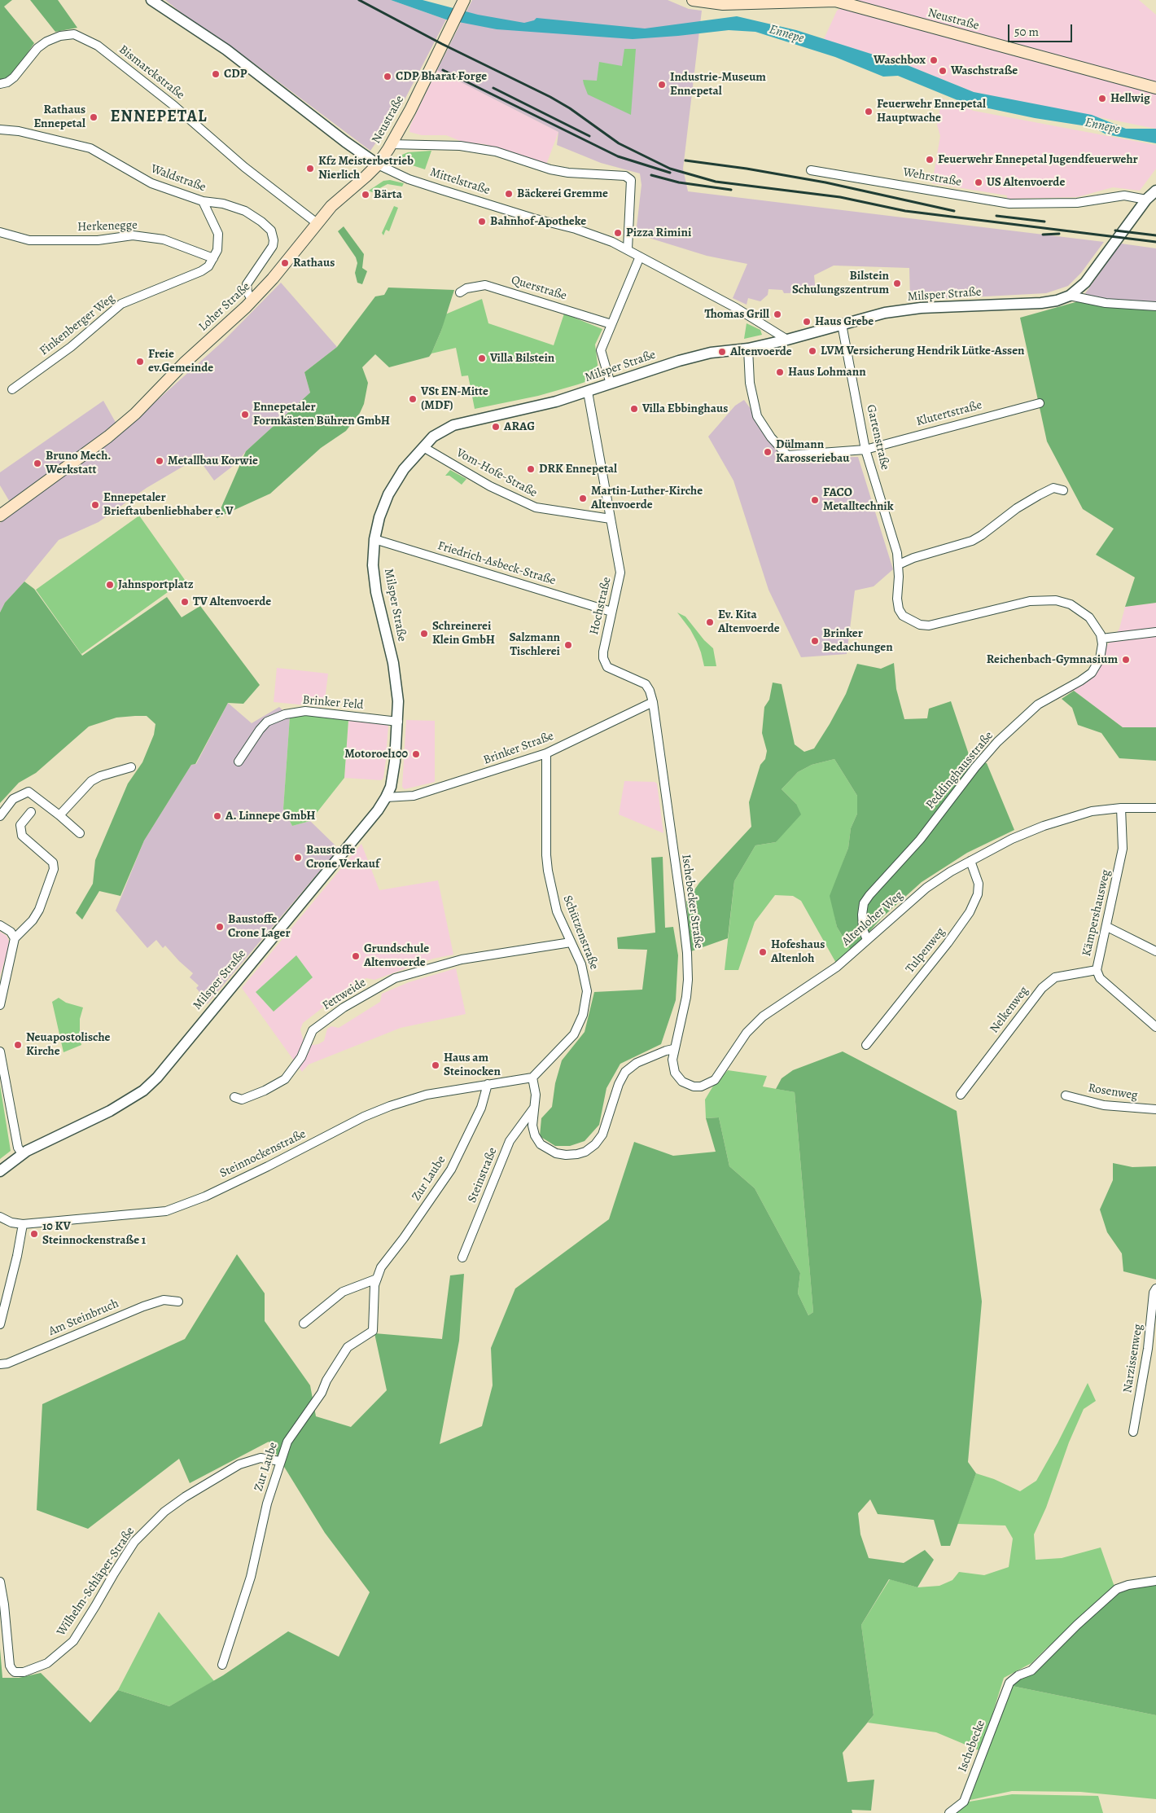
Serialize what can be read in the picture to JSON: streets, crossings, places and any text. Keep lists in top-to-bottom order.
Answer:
{
  "streets": {
    "main road": ["Neustraße", "Loher Straße"],
    "street": [
      "Bismarckstraße",
      "Wehrstraße",
      "Waldstraße",
      "Mittelstraße",
      "Herkenegge",
      "Querstraße",
      "Milsper Straße",
      "Finkenberger Weg",
      "Klutertstraße",
      "Gartenstraße",
      "Vom-Hofe-Straße",
      "Friedrich-Asbeck-Straße",
      "Hochstraße",
      "Brinker Feld",
      "Brinker Straße",
      "Peddinghausstraße",
      "Ischebecker Straße",
      "Kämpershausweg",
      "Altenloher Weg",
      "Schützenstraße",
      "Tulpenweg",
      "Fettweide",
      "Nelkenweg",
      "Rosenweg",
      "Steinnockenstraße",
      "Steinstraße",
      "Zur Laube",
      "Am Steinbruch",
      "Narzissenweg",
      "Wilhelm-Schläper-Straße",
      "Ischebecke"
    ]
  },
  "crossings": [
    ["Neustraße", "Mittelstraße"],
    ["Neustraße", "Loher Straße"],
    ["Bismarckstraße", "Loher Straße"],
    ["Wehrstraße", "Milsper Straße"],
    ["Waldstraße", "Loher Straße"],
    ["Mittelstraße", "Milsper Straße"],
    ["Mittelstraße", "Loher Straße"],
    ["Herkenegge", "Finkenberger Weg"],
    ["Milsper Straße", "Klutertstraße"],
    ["Milsper Straße", "Gartenstraße"],
    ["Milsper Straße", "Vom-Hofe-Straße"],
    ["Milsper Straße", "Friedrich-Asbeck-Straße"],
    ["Milsper Straße", "Hochstraße"],
    ["Milsper Straße", "Brinker Feld"],
    ["Milsper Straße", "Brinker Straße"],
    ["Klutertstraße", "Gartenstraße"],
    ["Gartenstraße", "Peddinghausstraße"],
    ["Vom-Hofe-Straße", "Hochstraße"],
    ["Friedrich-Asbeck-Straße", "Hochstraße"],
    ["Hochstraße", "Brinker Straße"],
    ["Hochstraße", "Ischebecker Straße"],
    ["Brinker Straße", "Ischebecker Straße"],
    ["Brinker Straße", "Schützenstraße"],
    ["Peddinghausstraße", "Altenloher Weg"],
    ["Ischebecker Straße", "Altenloher Weg"],
    ["Kämpershausweg", "Altenloher Weg"],
    ["Kämpershausweg", "Nelkenweg"],
    ["Altenloher Weg", "Tulpenweg"],
    ["Schützenstraße", "Fettweide"],
    ["Schützenstraße", "Steinnockenstraße"],
    ["Steinnockenstraße", "Zur Laube"],
    ["Zur Laube", "Wilhelm-Schläper-Straße"]
  ],
  "districts": ["ENNEPETAL"],
  "water": ["Ennepe"],
  "places": [
    "Waschbox",
    "Waschstraße",
    "CDP",
    "CDP Bharat Forge",
    "Industrie-Museum Ennepetal",
    "Hellwig",
    "Feuerwehr Ennepetal Hauptwache",
    "Rathaus Ennepetal",
    "Feuerwehr Ennepetal Jugendfeuerwehr",
    "Kfz Meisterbetrieb Nierlich",
    "US Altenvoerde",
    "Bäckerei Gremme",
    "Bärta",
    "Bahnhof-Apotheke",
    "Pizza Rimini",
    "Rathaus",
    "Bilstein Schulungszentrum",
    "Thomas Grill",
    "Haus Grebe",
    "LVM Versicherung Hendrik Lütke-Assen",
    "Altenvoerde",
    "Villa Bilstein",
    "Freie ev.Gemeinde",
    "Haus Lohmann",
    "VSt EN-Mitte (MDF)",
    "Villa Ebbinghaus",
    "Ennepetaler Formkästen Bühren GmbH",
    "ARAG",
    "Dülmann Karosseriebau",
    "Metallbau Korwie",
    "Bruno Mech. Werkstatt",
    "DRK Ennepetal",
    "Martin-Luther-Kirche Altenvoerde",
    "FACO Metalltechnik",
    "Ennepetaler Brieftaubenliebhaber e. V",
    "Jahnsportplatz",
    "TV Altenvoerde",
    "Ev. Kita Altenvoerde",
    "Schreinerei Klein GmbH",
    "Brinker Bedachungen",
    "Salzmann Tischlerei",
    "Reichenbach-Gymnasium",
    "Motoroel100",
    "A. Linnepe GmbH",
    "Baustoffe Crone Verkauf",
    "Baustoffe Crone Lager",
    "Hofeshaus Altenloh",
    "Grundschule Altenvoerde",
    "Neuapostolische Kirche",
    "Haus am Steinocken",
    "10 KV Steinnockenstraße 1"
  ],
  "scale_bar": "50 m"
}
